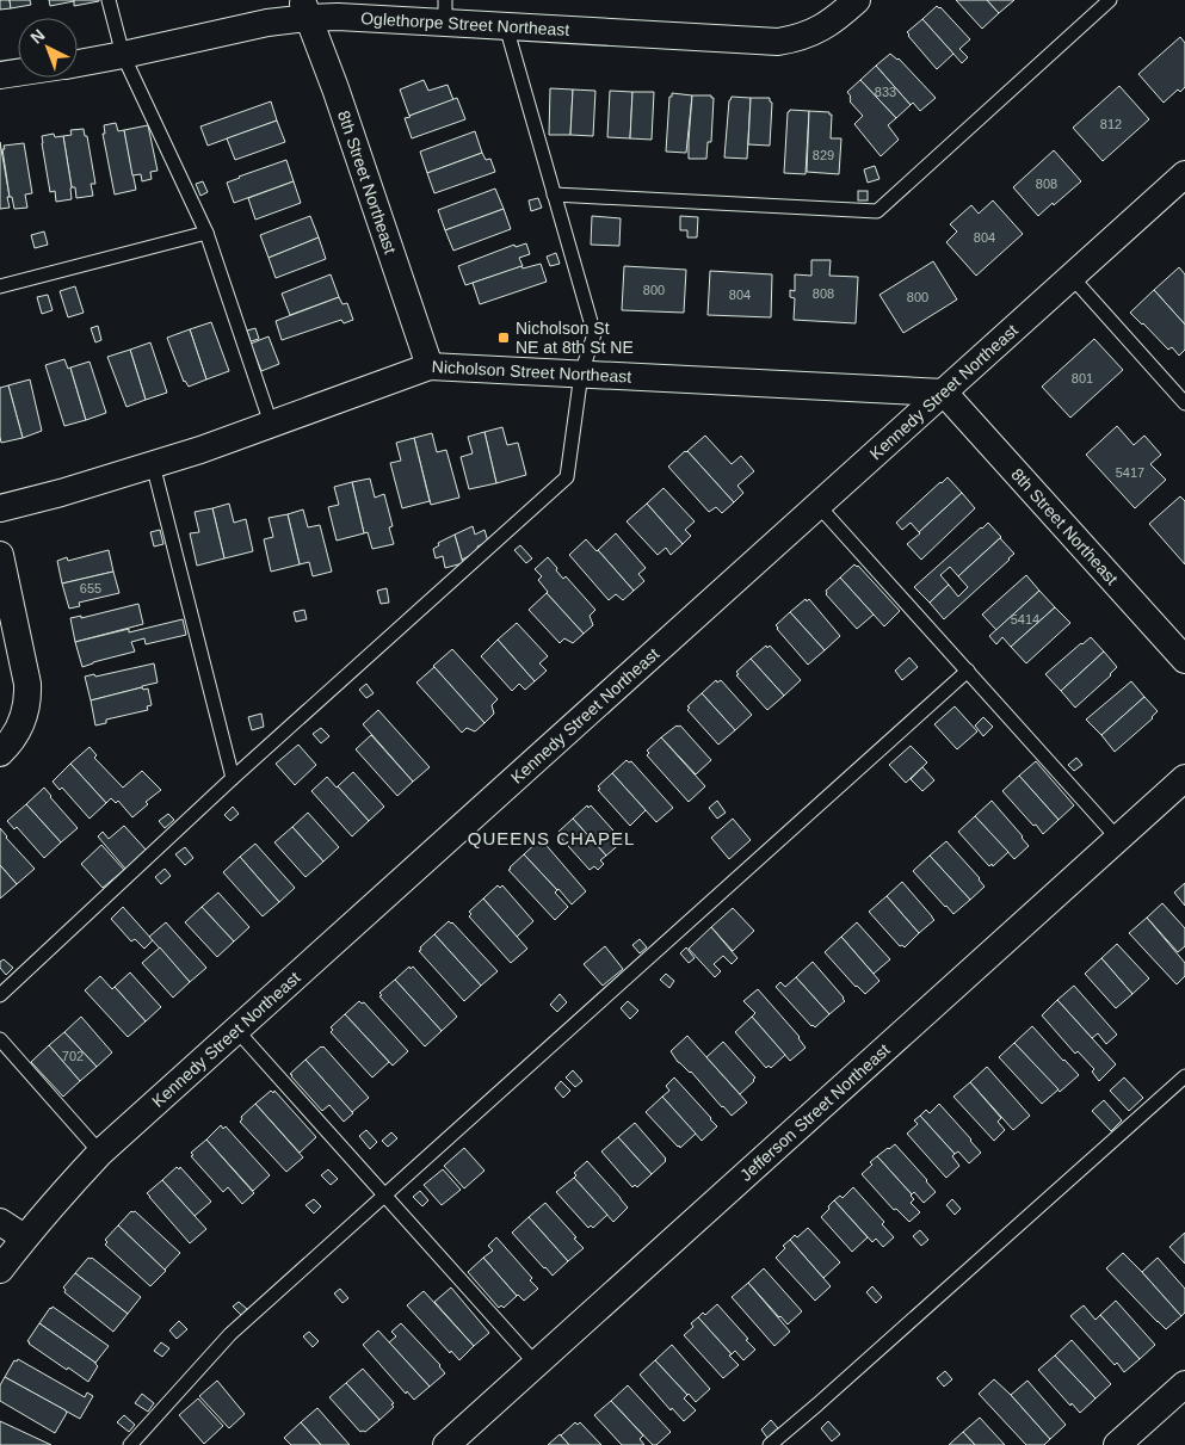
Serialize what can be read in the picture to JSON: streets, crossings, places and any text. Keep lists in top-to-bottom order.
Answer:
{
  "streets": {
    "street": [
      "Oglethorpe Street Northeast",
      "8th Street Northeast",
      "Nicholson Street Northeast",
      "Kennedy Street Northeast",
      "Jefferson Street Northeast"
    ]
  },
  "crossings": [
    ["Oglethorpe Street Northeast", "8th Street Northeast"],
    ["8th Street Northeast", "Nicholson Street Northeast"],
    ["8th Street Northeast", "Kennedy Street Northeast"],
    ["Nicholson Street Northeast", "Kennedy Street Northeast"]
  ],
  "districts": ["QUEENS CHAPEL"],
  "places": {
    "transit": ["Nicholson St NE at 8th St NE"]
  },
  "house_numbers": [
    "833",
    "812",
    "829",
    "808",
    "804",
    "800",
    "808",
    "804",
    "800",
    "801",
    "5417",
    "655",
    "5414",
    "702"
  ],
  "north": "top left"
}
